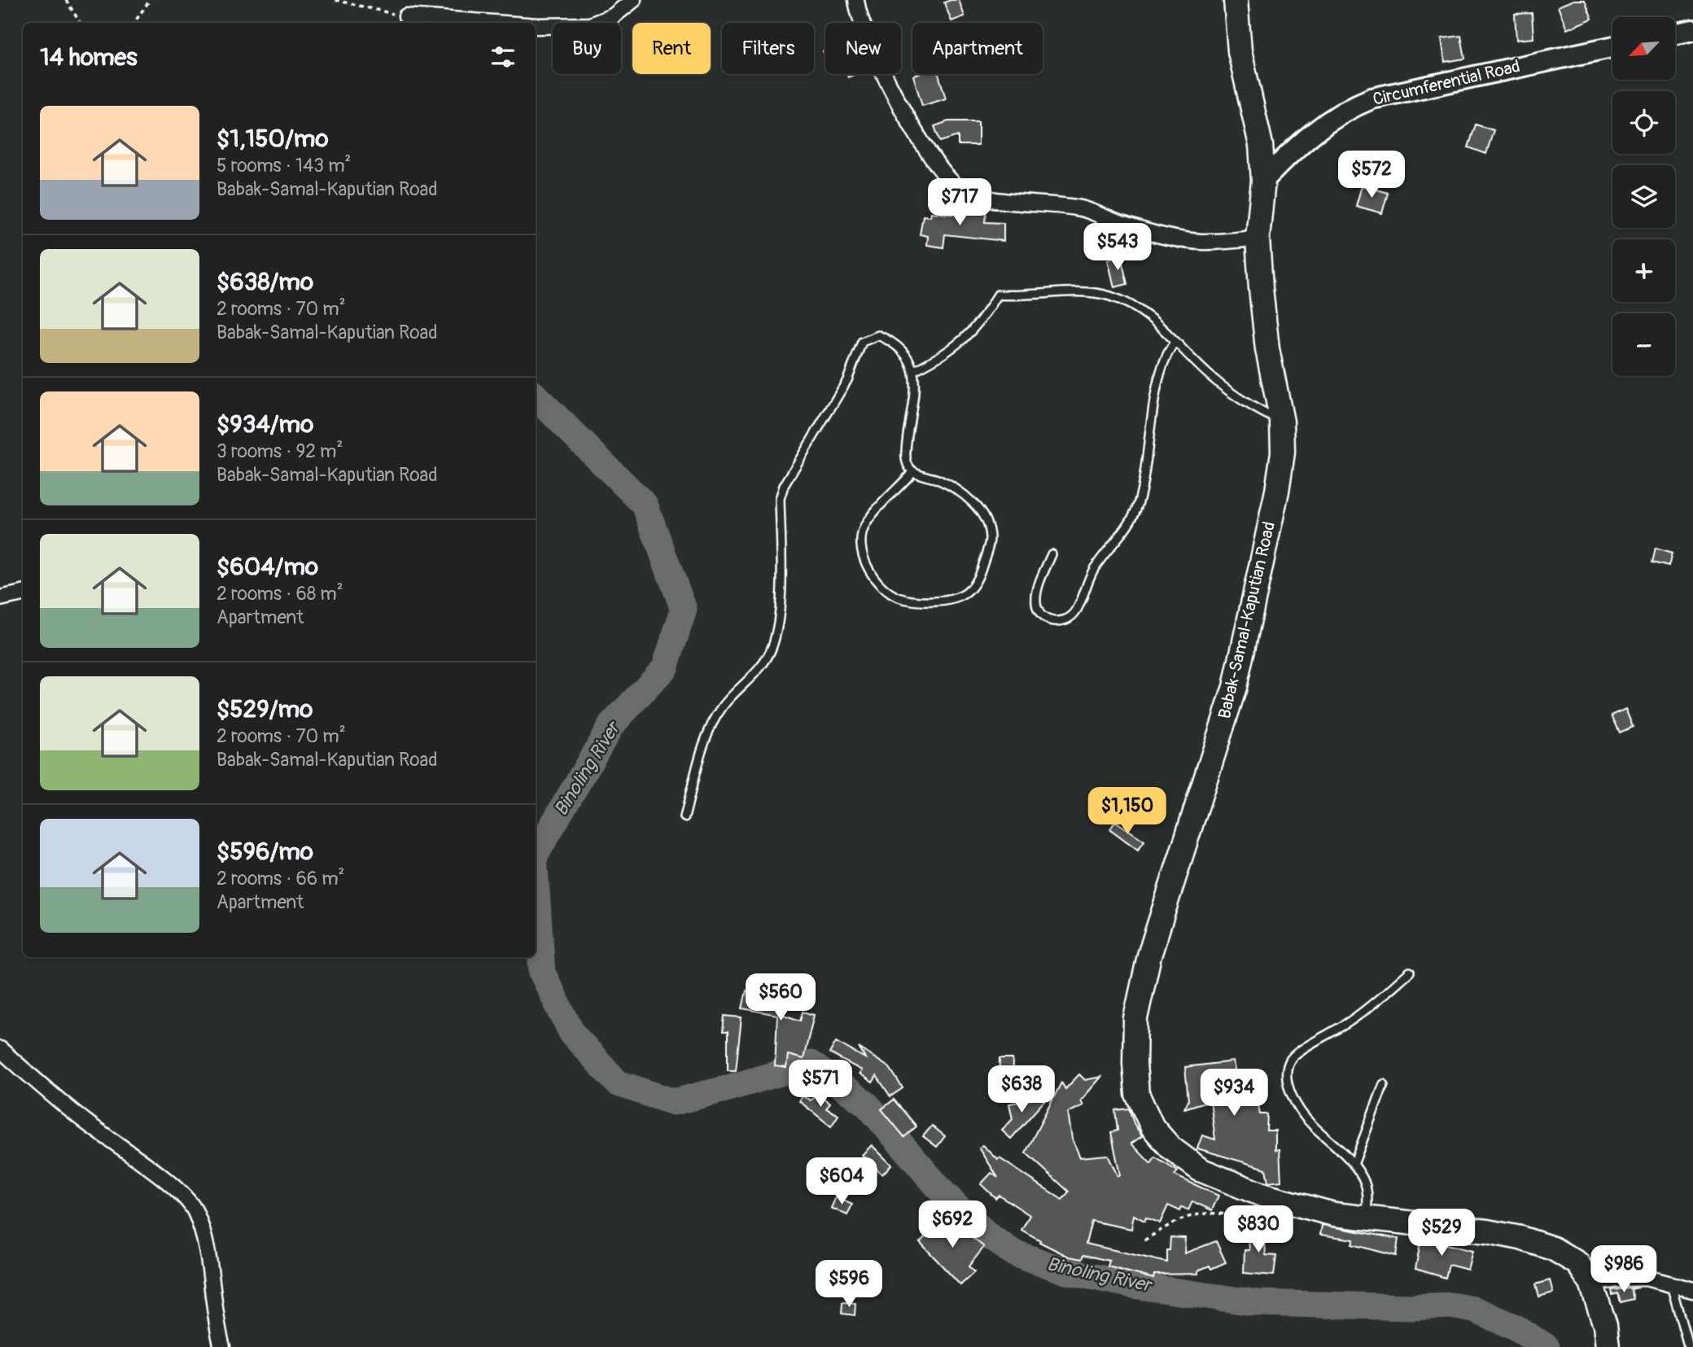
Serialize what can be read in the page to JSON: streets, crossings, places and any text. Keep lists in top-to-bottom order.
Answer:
{
  "streets": {
    "main road": ["Circumferential Road", "Babak-Samal-Kaputian Road"]
  },
  "crossings": [
    ["Circumferential Road", "Babak-Samal-Kaputian Road"]
  ],
  "water": ["Binoling River"],
  "north": "bottom left",
  "page": {
    "map_buttons": ["+", "−"],
    "chip": [
      "Buy",
      "Rent",
      "Filters",
      "New",
      "Apartment"
    ],
    "heading": "14 homes",
    "list": [
      {
        "name": "$1,150/mo",
        "note": "5 rooms · 143 m² · Babak-Samal-Kaputian Road"
      },
      {
        "name": "$638/mo",
        "note": "2 rooms · 70 m² · Babak-Samal-Kaputian Road"
      },
      {
        "name": "$934/mo",
        "note": "3 rooms · 92 m² · Babak-Samal-Kaputian Road"
      },
      {
        "name": "$604/mo",
        "note": "2 rooms · 68 m² · Apartment"
      },
      {
        "name": "$529/mo",
        "note": "2 rooms · 70 m² · Babak-Samal-Kaputian Road"
      },
      {
        "name": "$596/mo",
        "note": "2 rooms · 66 m² · Apartment"
      }
    ],
    "price": [
      "$572",
      "$717",
      "$543",
      "$1,150",
      "$560",
      "$571",
      "$638",
      "$934",
      "$604",
      "$692",
      "$830",
      "$529",
      "$986",
      "$596"
    ]
  }
}
